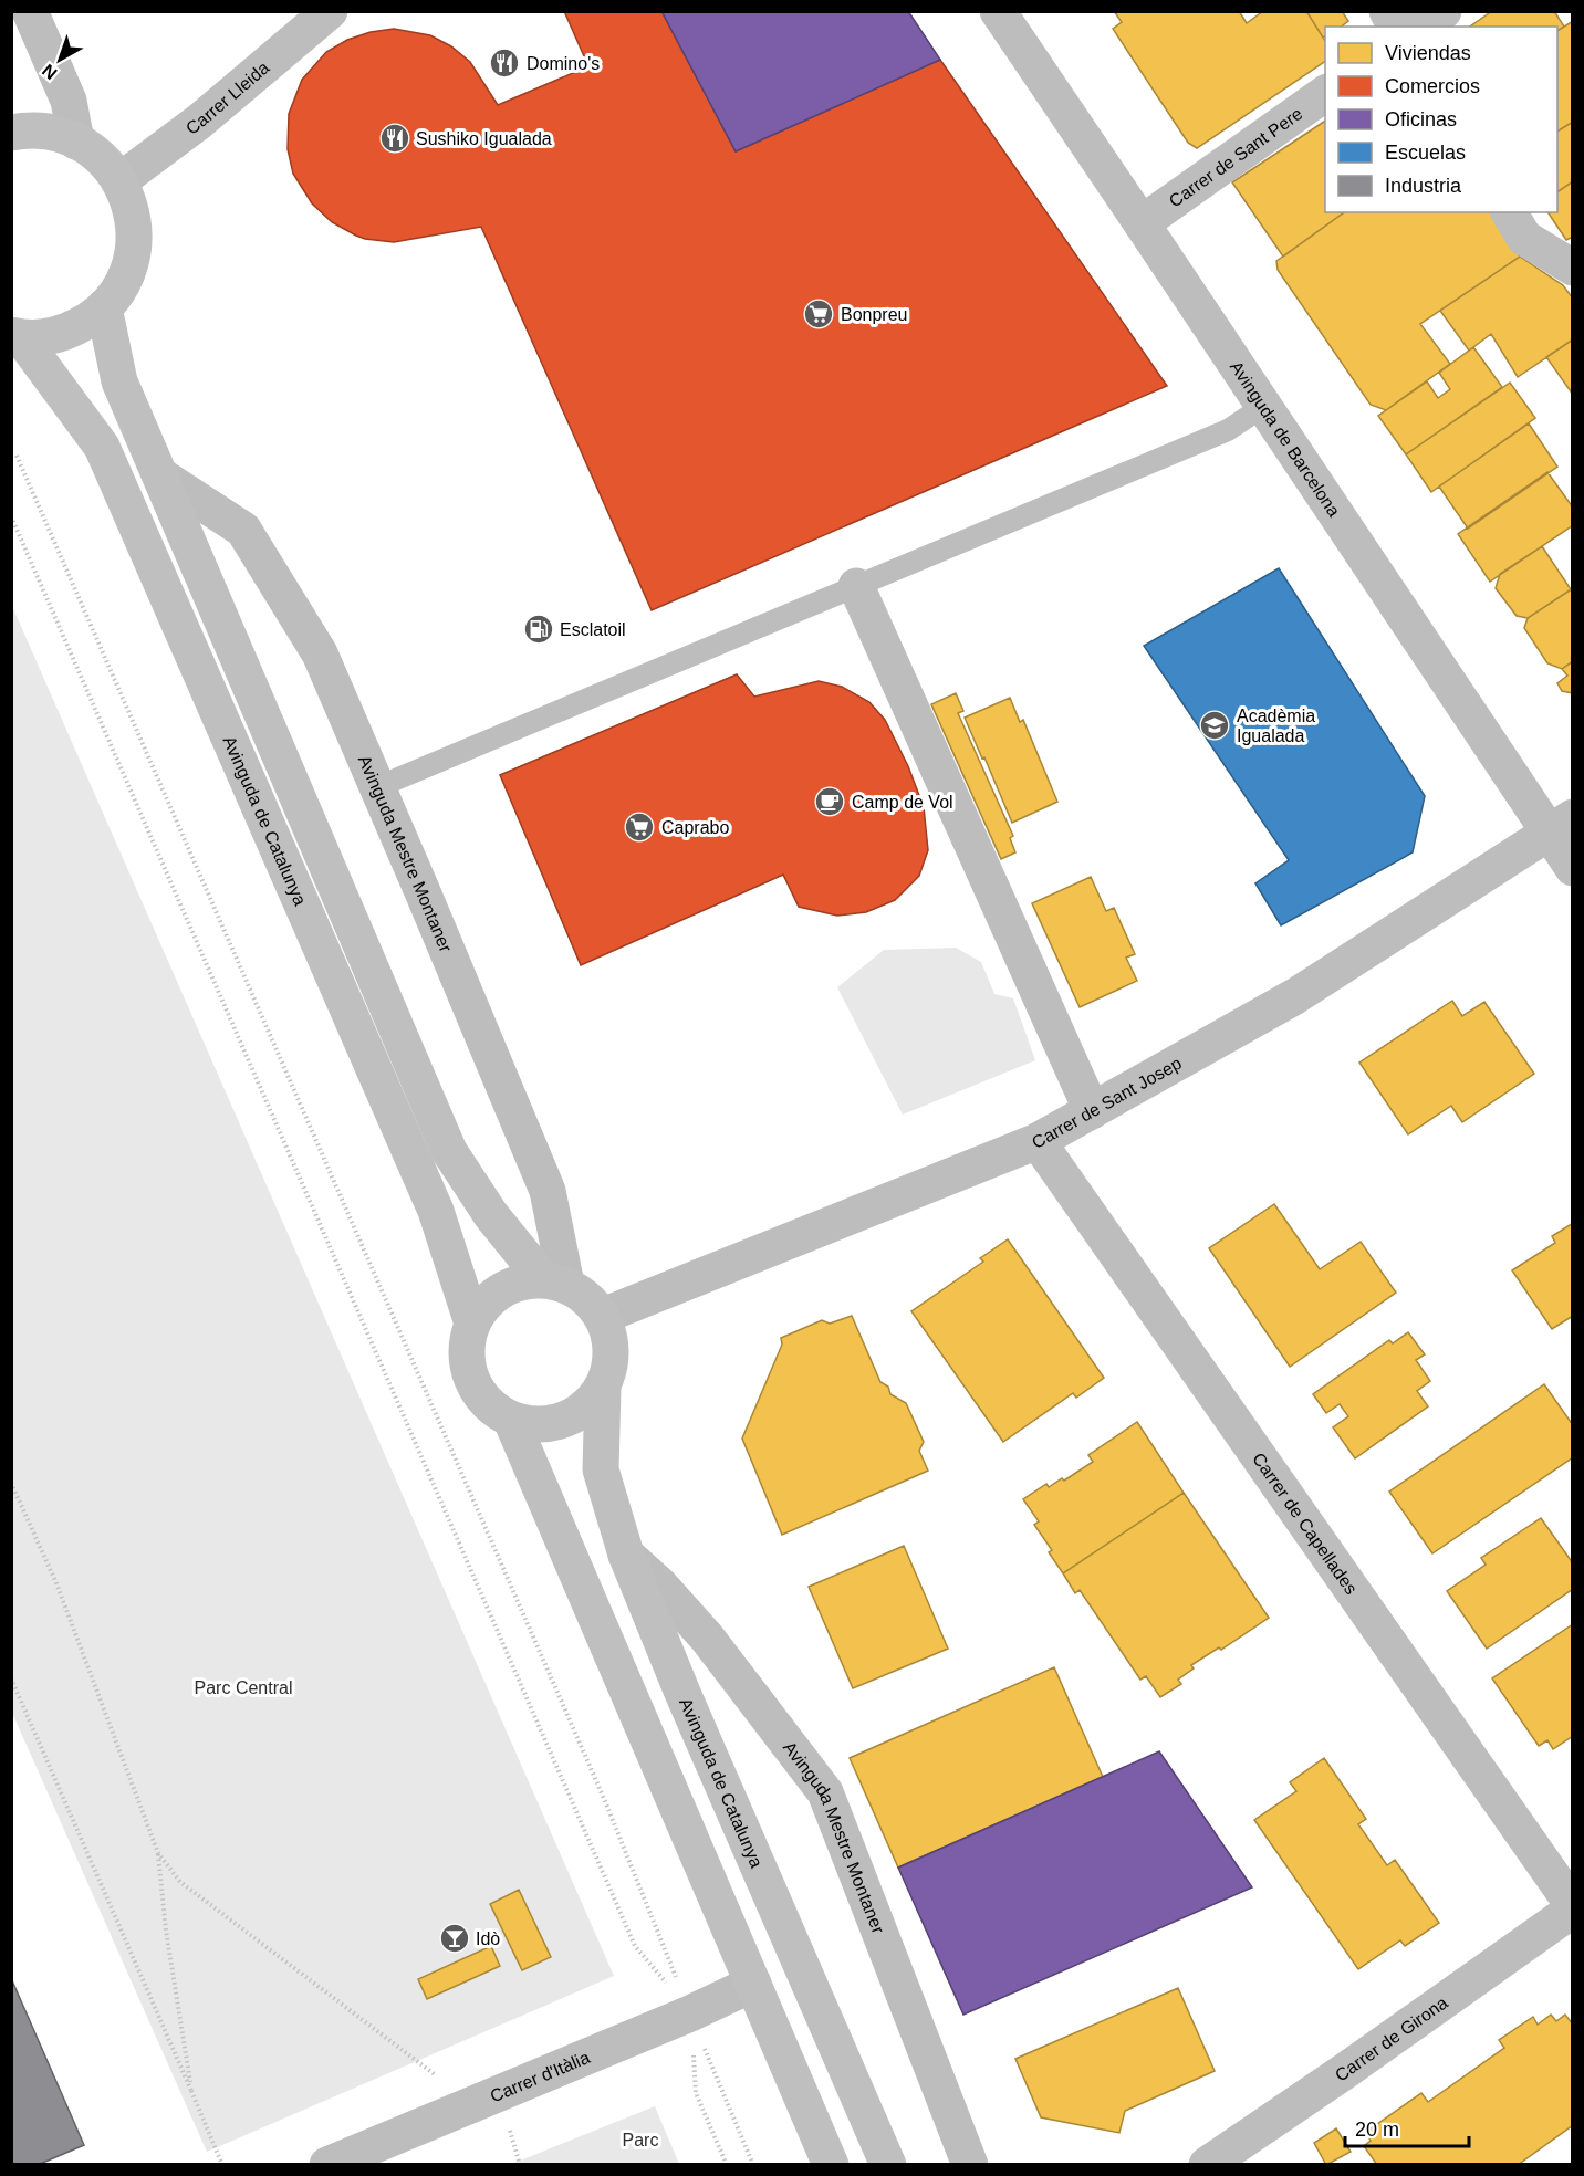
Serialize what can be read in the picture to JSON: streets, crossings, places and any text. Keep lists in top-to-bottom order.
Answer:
{
  "streets": {
    "street": [
      "Carrer Lleida",
      "Carrer de Sant Pere",
      "Avinguda de Barcelona",
      "Avinguda de Catalunya",
      "Avinguda Mestre Montaner",
      "Carrer de Sant Josep",
      "Carrer de Capellades",
      "Carrer de Girona",
      "Carrer d'Itàlia"
    ]
  },
  "crossings": [
    ["Carrer de Sant Pere", "Avinguda de Barcelona"],
    ["Avinguda de Barcelona", "Carrer de Sant Josep"],
    ["Avinguda de Catalunya", "Avinguda Mestre Montaner"],
    ["Avinguda de Catalunya", "Carrer de Sant Josep"],
    ["Avinguda Mestre Montaner", "Carrer de Sant Josep"],
    ["Carrer de Sant Josep", "Carrer de Capellades"],
    ["Carrer de Capellades", "Carrer de Girona"]
  ],
  "parks": ["Parc Central", "Parc"],
  "places": {
    "restaurant": ["Domino's", "Sushiko Igualada"],
    "supermarket": ["Bonpreu", "Caprabo"],
    "fuel station": ["Esclatoil"],
    "school or university": ["Acadèmia Igualada"],
    "cafe": ["Camp de Vol"],
    "bar": ["Idò"]
  },
  "legend": [
    "Viviendas",
    "Comercios",
    "Oficinas",
    "Escuelas",
    "Industria"
  ],
  "scale_bar": "20 m",
  "north": "bottom left"
}
